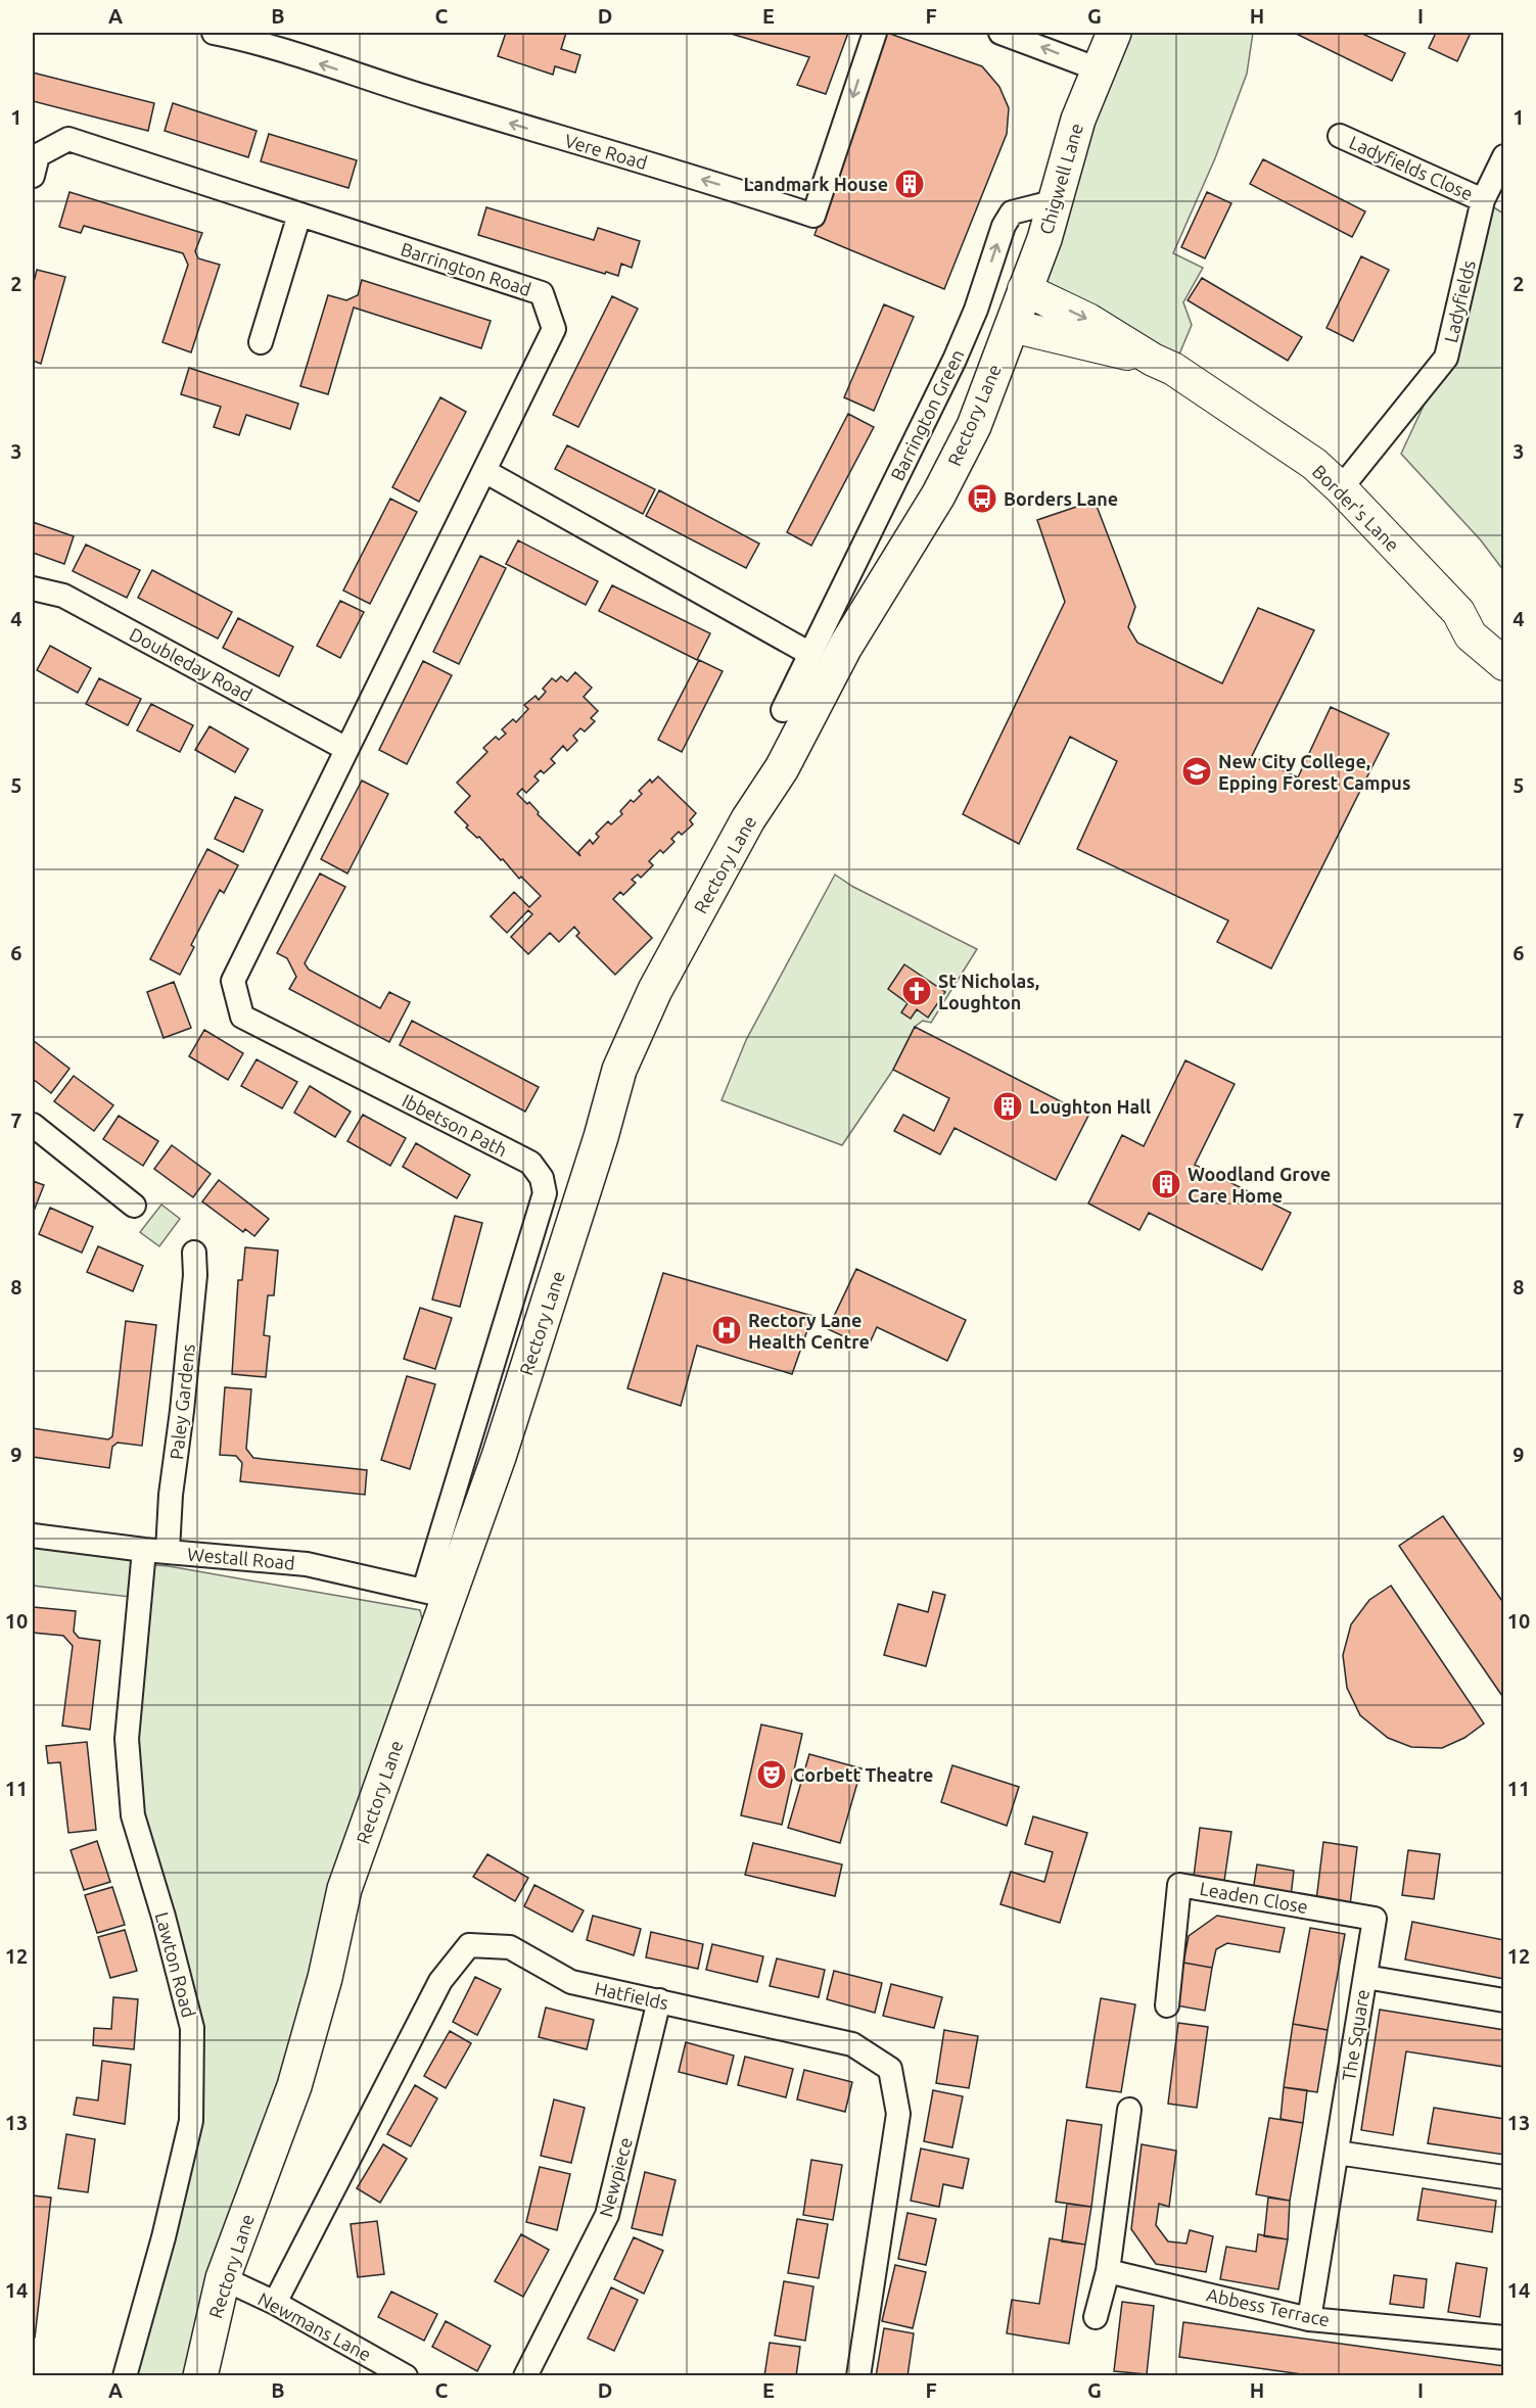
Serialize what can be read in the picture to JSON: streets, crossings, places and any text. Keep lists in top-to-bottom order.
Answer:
{
  "streets": {
    "main road": ["Chigwell Lane", "Rectory Lane"],
    "street": [
      "Vere Road",
      "Ladyfields Close",
      "Barrington Road",
      "Ladyfields",
      "Barrington Green",
      "Border's Lane",
      "Doubleday Road",
      "Ibbetson Path",
      "Paley Gardens",
      "Westall Road",
      "Leaden Close",
      "Lawton Road",
      "Hatfields",
      "The Square",
      "Newpiece",
      "Abbess Terrace",
      "Newmans Lane"
    ]
  },
  "crossings": [
    ["Ladyfields Close", "Ladyfields"],
    ["Chigwell Lane", "Barrington Green"],
    ["Chigwell Lane", "Rectory Lane"],
    ["Chigwell Lane", "Border's Lane"],
    ["Barrington Road", "Doubleday Road"],
    ["Barrington Road", "Ibbetson Path"],
    ["Ladyfields", "Border's Lane"],
    ["Rectory Lane", "Border's Lane"],
    ["Rectory Lane", "Ibbetson Path"],
    ["Rectory Lane", "Westall Road"],
    ["Rectory Lane", "Newmans Lane"],
    ["Doubleday Road", "Ibbetson Path"],
    ["Ibbetson Path", "Westall Road"],
    ["Paley Gardens", "Westall Road"],
    ["Westall Road", "Lawton Road"],
    ["Leaden Close", "The Square"],
    ["Hatfields", "Newpiece"],
    ["Hatfields", "Newmans Lane"],
    ["The Square", "Abbess Terrace"]
  ],
  "one_way": ["Vere Road", "Barrington Green"],
  "places": {
    "building": ["Landmark House", "Loughton Hall", "Woodland Grove Care Home"],
    "bus stop": ["Borders Lane"],
    "school or university": ["New City College, Epping Forest Campus"],
    "church": ["St Nicholas, Loughton"],
    "hospital": ["Rectory Lane Health Centre"],
    "theatre": ["Corbett Theatre"]
  },
  "grid": {
    "columns": [
      "A",
      "B",
      "C",
      "D",
      "E",
      "F",
      "G",
      "H",
      "I"
    ],
    "rows": [
      "1",
      "2",
      "3",
      "4",
      "5",
      "6",
      "7",
      "8",
      "9",
      "10",
      "11",
      "12",
      "13",
      "14"
    ]
  }
}
